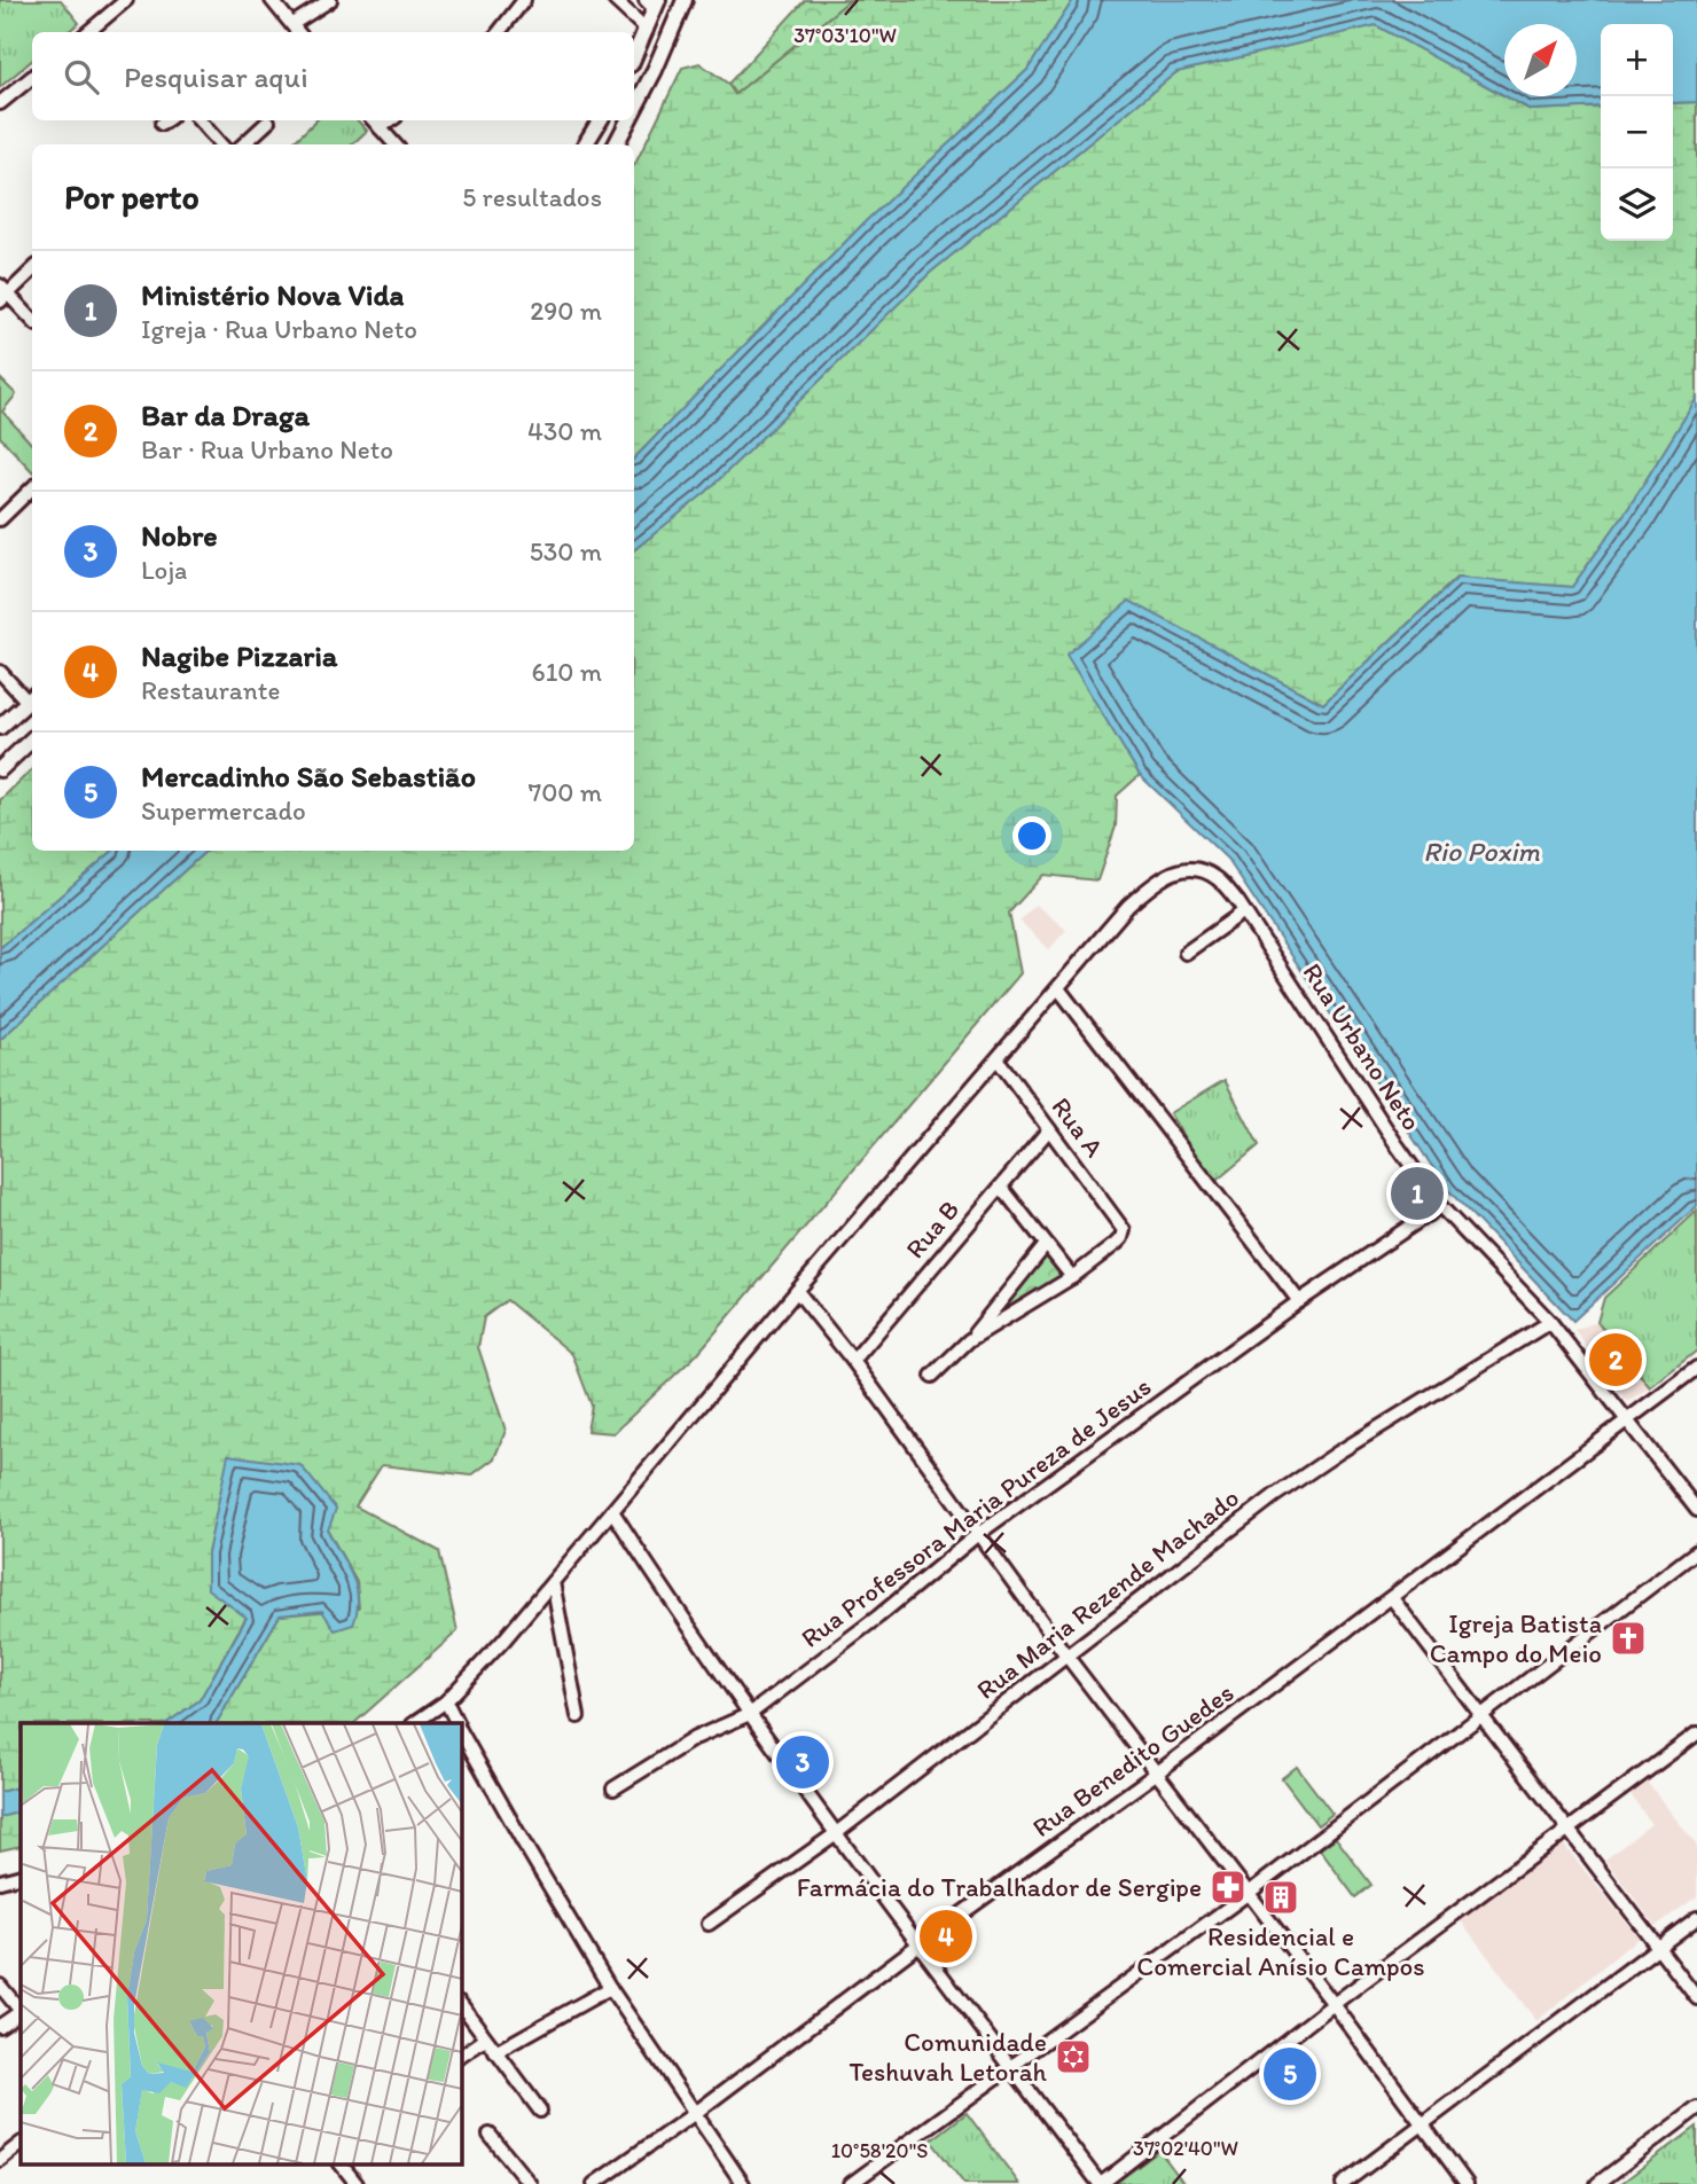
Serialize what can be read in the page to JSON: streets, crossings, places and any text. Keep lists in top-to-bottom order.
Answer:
{
  "streets": {
    "street": [
      "Rua Urbano Neto",
      "Rua A",
      "Rua B",
      "Rua Professora Maria Pureza de Jesus",
      "Rua Maria Rezende Machado",
      "Rua Benedito Guedes"
    ]
  },
  "crossings": [
    ["Rua Urbano Neto", "Rua Professora Maria Pureza de Jesus"],
    ["Rua Urbano Neto", "Rua Maria Rezende Machado"],
    ["Rua Urbano Neto", "Rua Benedito Guedes"],
    ["Rua A", "Rua B"]
  ],
  "water": ["Rio Poxim"],
  "places": {
    "church": ["Igreja Batista Campo do Meio"],
    "pharmacy": ["Farmácia do Trabalhador de Sergipe"],
    "building": ["Residencial e Comercial Anísio Campos"],
    "synagogue": ["Comunidade Teshuvah Letorah"]
  },
  "north": "top right",
  "page": {
    "map_buttons": ["+", "−"],
    "search": "Pesquisar aqui",
    "heading": ["Por perto", "5 resultados"],
    "list": [
      {
        "mark": "1",
        "name": "Ministério Nova Vida",
        "note": "Igreja · Rua Urbano Neto",
        "value": "290 m"
      },
      {
        "mark": "2",
        "name": "Bar da Draga",
        "note": "Bar · Rua Urbano Neto",
        "value": "430 m"
      },
      {
        "mark": "3",
        "name": "Nobre",
        "note": "Loja",
        "value": "530 m"
      },
      {
        "mark": "4",
        "name": "Nagibe Pizzaria",
        "note": "Restaurante",
        "value": "610 m"
      },
      {
        "mark": "5",
        "name": "Mercadinho São Sebastião",
        "note": "Supermercado",
        "value": "700 m"
      }
    ],
    "pins": [
      "1",
      "2",
      "3",
      "4",
      "5"
    ]
  },
  "coordinates": ["37°03'10\"W", "37°02'40\"W", "10°58'20\"S"]
}
